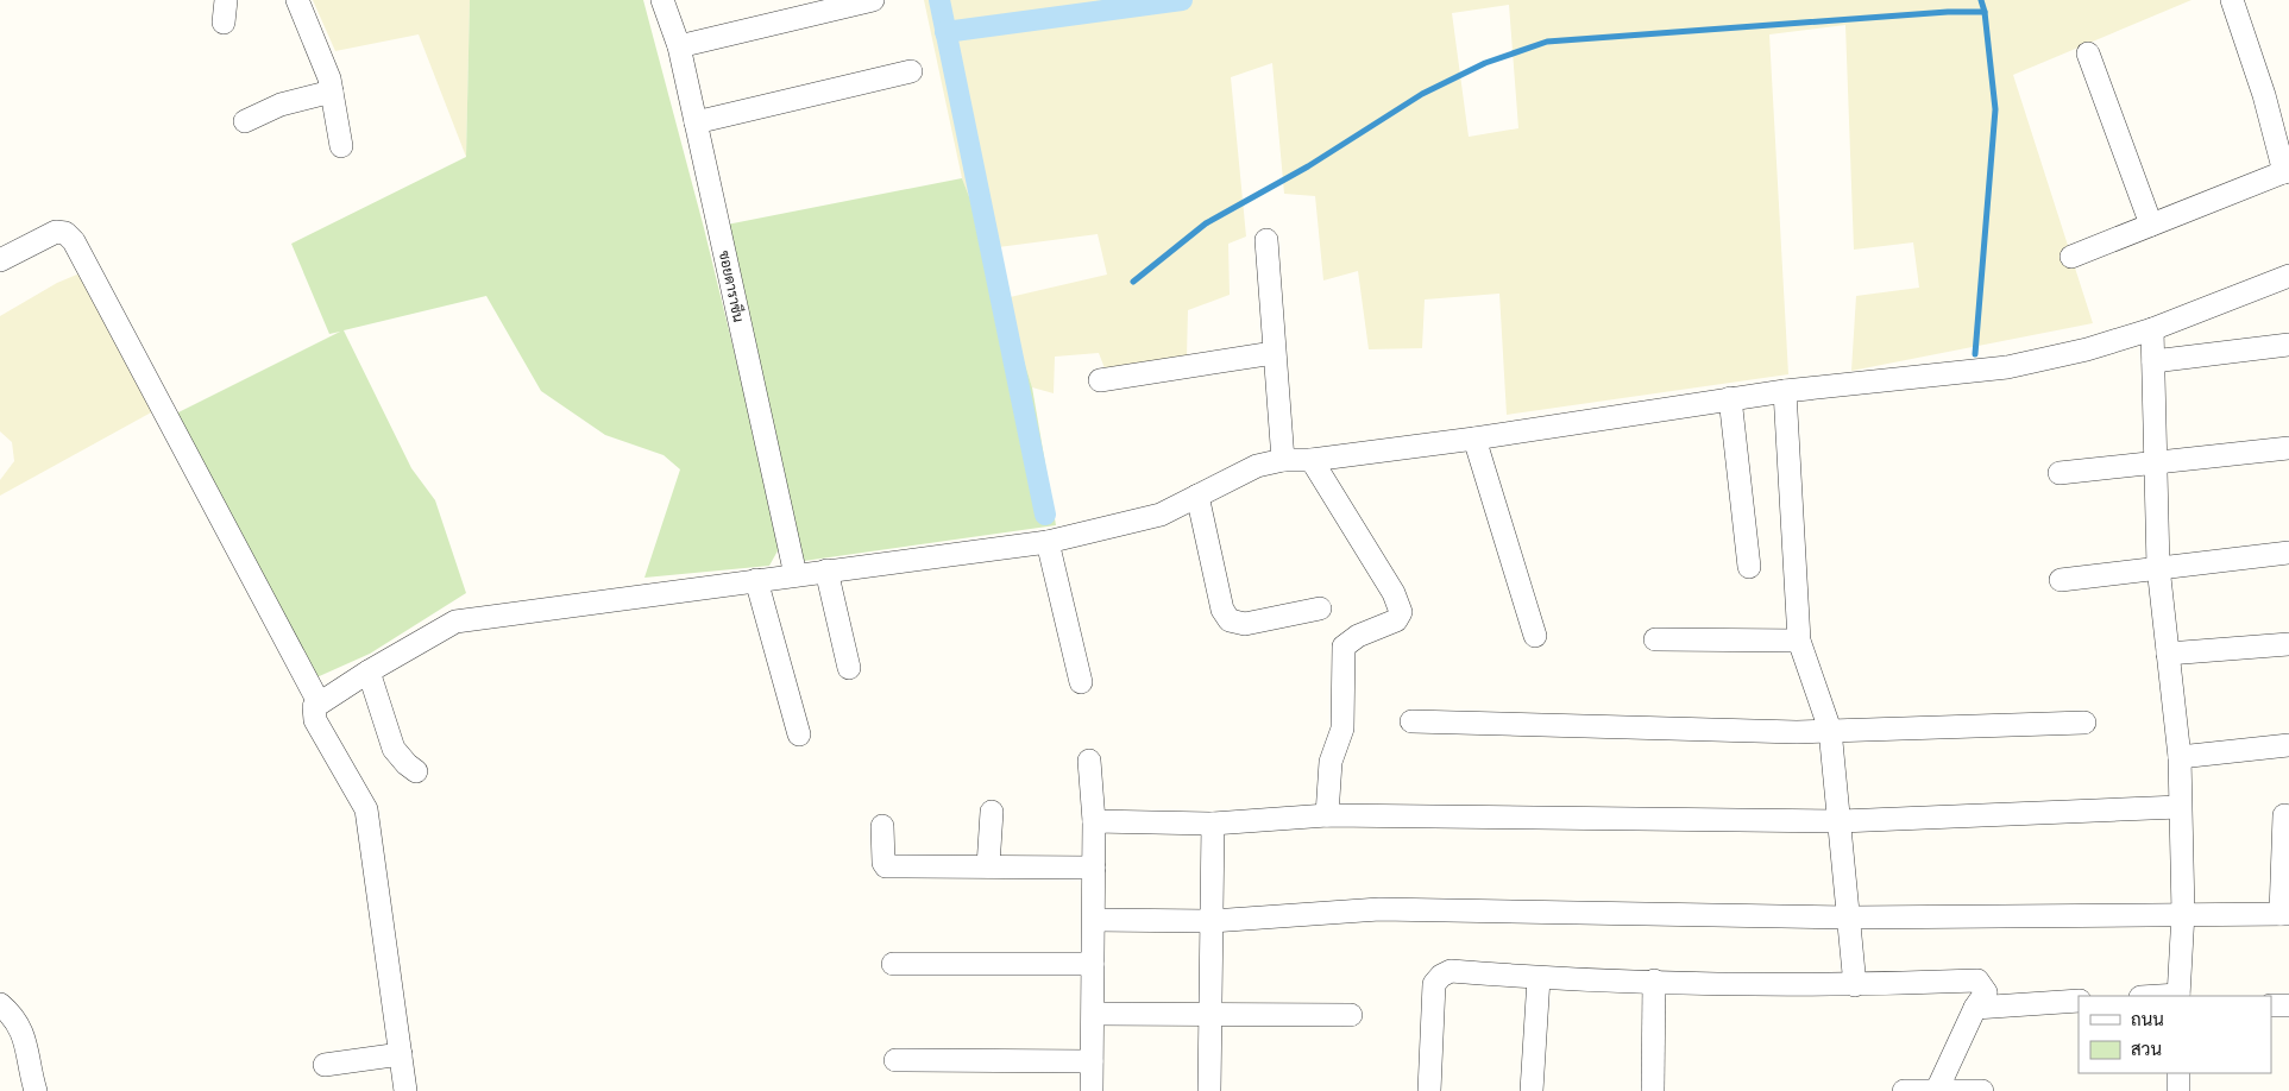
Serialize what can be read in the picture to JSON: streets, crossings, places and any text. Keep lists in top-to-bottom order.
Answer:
{
  "streets": {
    "street": ["ซอยดาราซีน"]
  },
  "legend": ["ถนน", "สวน"]
}
